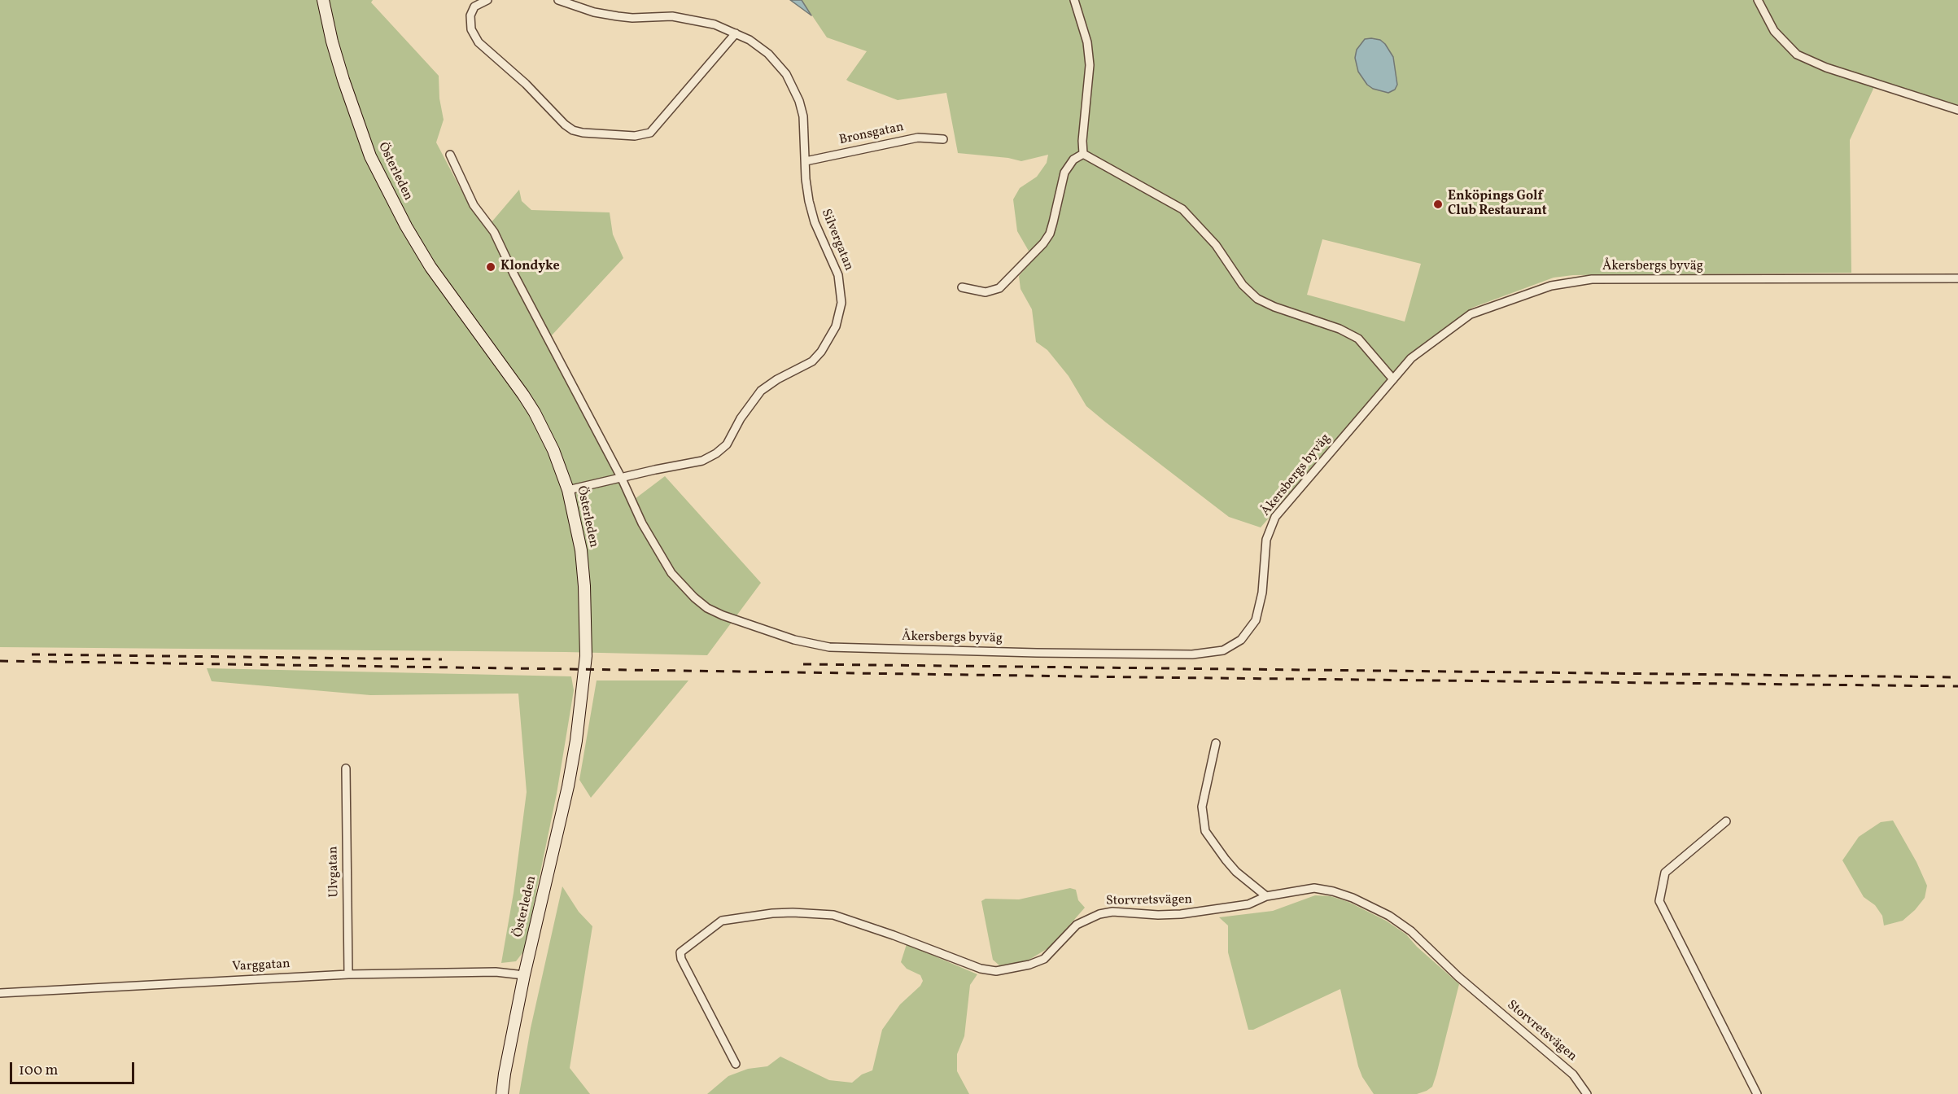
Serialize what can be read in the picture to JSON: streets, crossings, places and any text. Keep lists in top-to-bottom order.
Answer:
{
  "streets": {
    "street": [
      "Bronsgatan",
      "Österleden",
      "Silvergatan",
      "Åkersbergs byväg",
      "Ulvgatan",
      "Storvretsvägen",
      "Varggatan"
    ]
  },
  "crossings": [
    ["Bronsgatan", "Silvergatan"],
    ["Österleden", "Silvergatan"],
    ["Österleden", "Varggatan"],
    ["Silvergatan", "Åkersbergs byväg"],
    ["Ulvgatan", "Varggatan"]
  ],
  "places": ["Enköpings Golf Club Restaurant", "Klondyke"],
  "scale_bar": "100 m"
}
